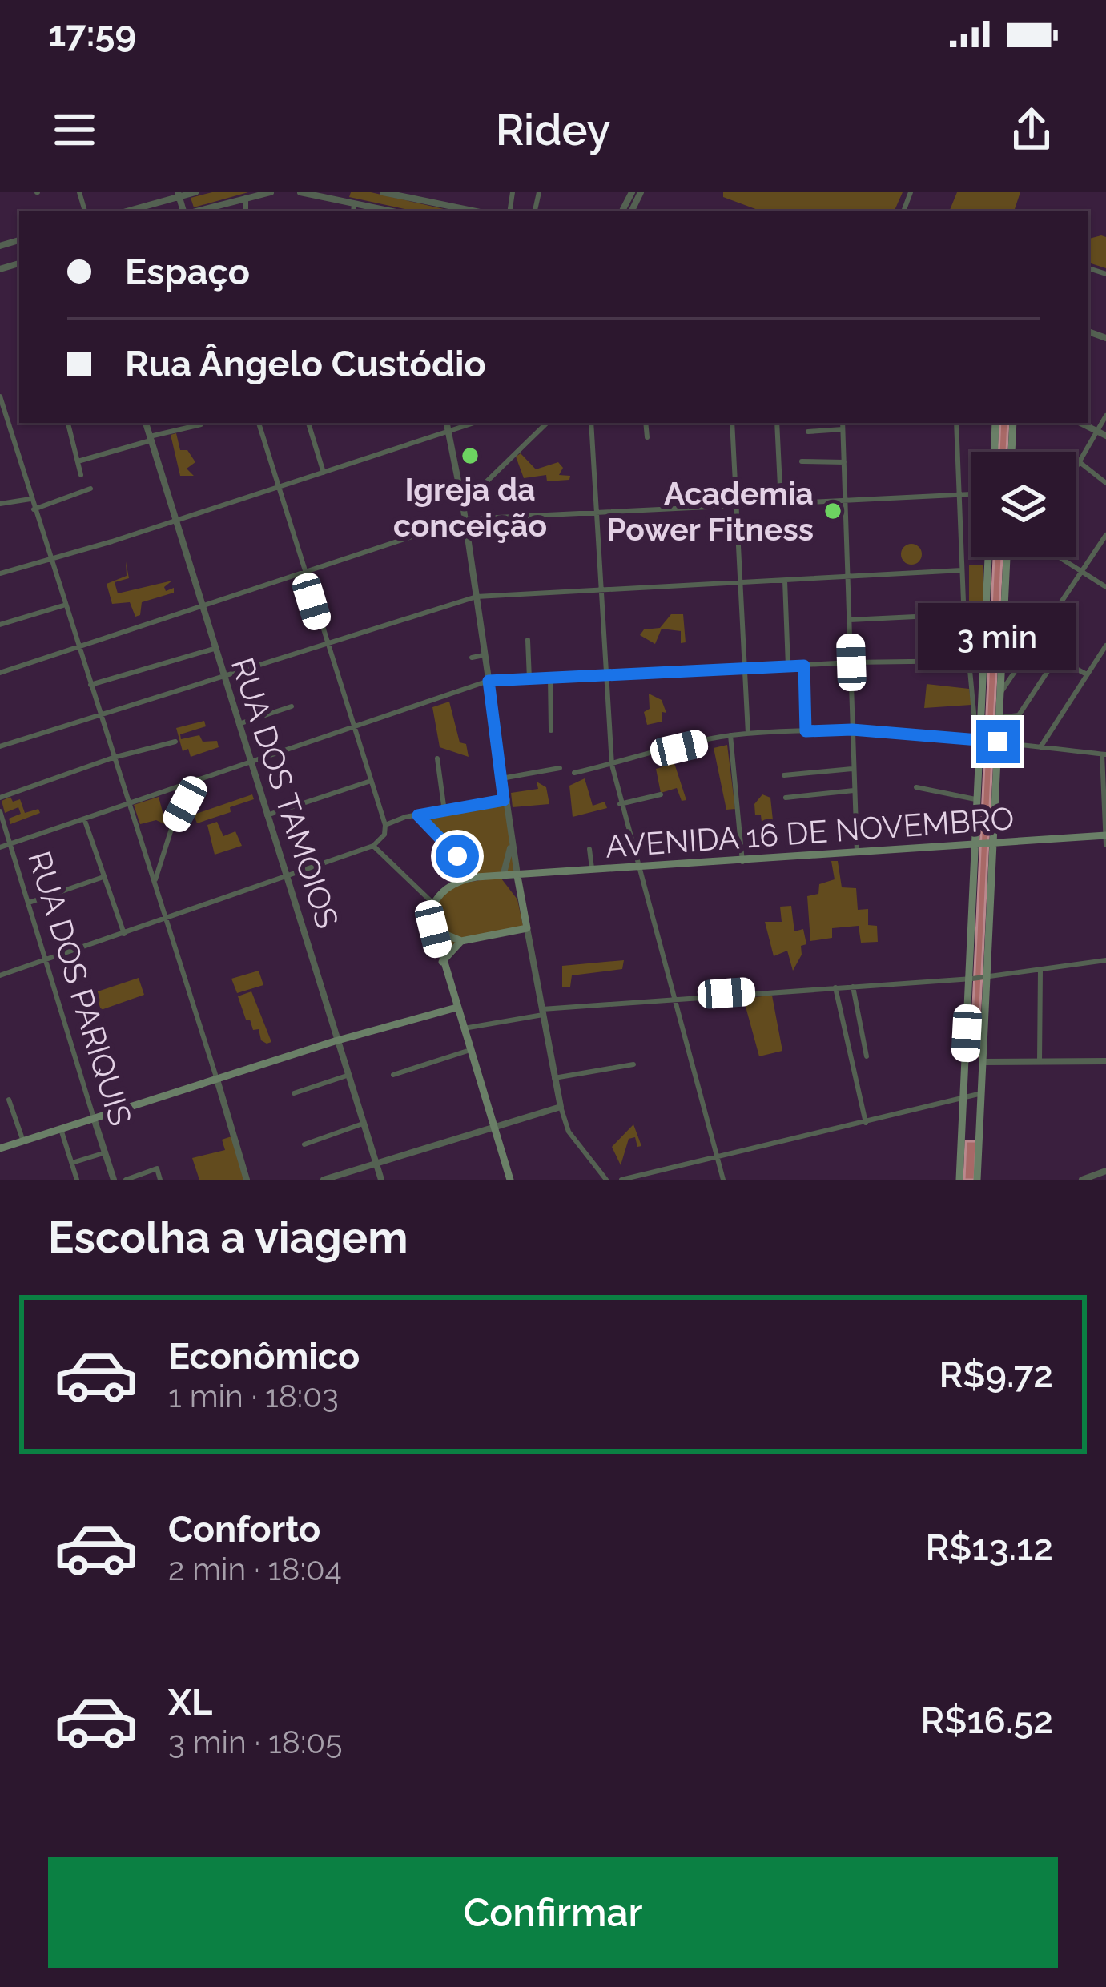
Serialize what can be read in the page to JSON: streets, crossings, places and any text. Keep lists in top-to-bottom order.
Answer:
{
  "streets": {
    "main road": ["AVENIDA 16 DE NOVEMBRO"],
    "street": ["RUA DOS TAMOIOS", "RUA DOS PARIQUIS"]
  },
  "places": ["Igreja da conceição", "Academia Power Fitness"],
  "page": {
    "status": "17:59",
    "header": "Ridey",
    "banner": ["Espaço", "Rua Ângelo Custódio"],
    "bubble": "3 min",
    "heading": "Escolha a viagem",
    "list": [
      {
        "name": "Econômico",
        "note": "1 min · 18:03",
        "value": "R$9.72"
      },
      {
        "name": "Conforto",
        "note": "2 min · 18:04",
        "value": "R$13.12"
      },
      {
        "name": "XL",
        "note": "3 min · 18:05",
        "value": "R$16.52"
      }
    ],
    "buttons": "Confirmar"
  }
}
